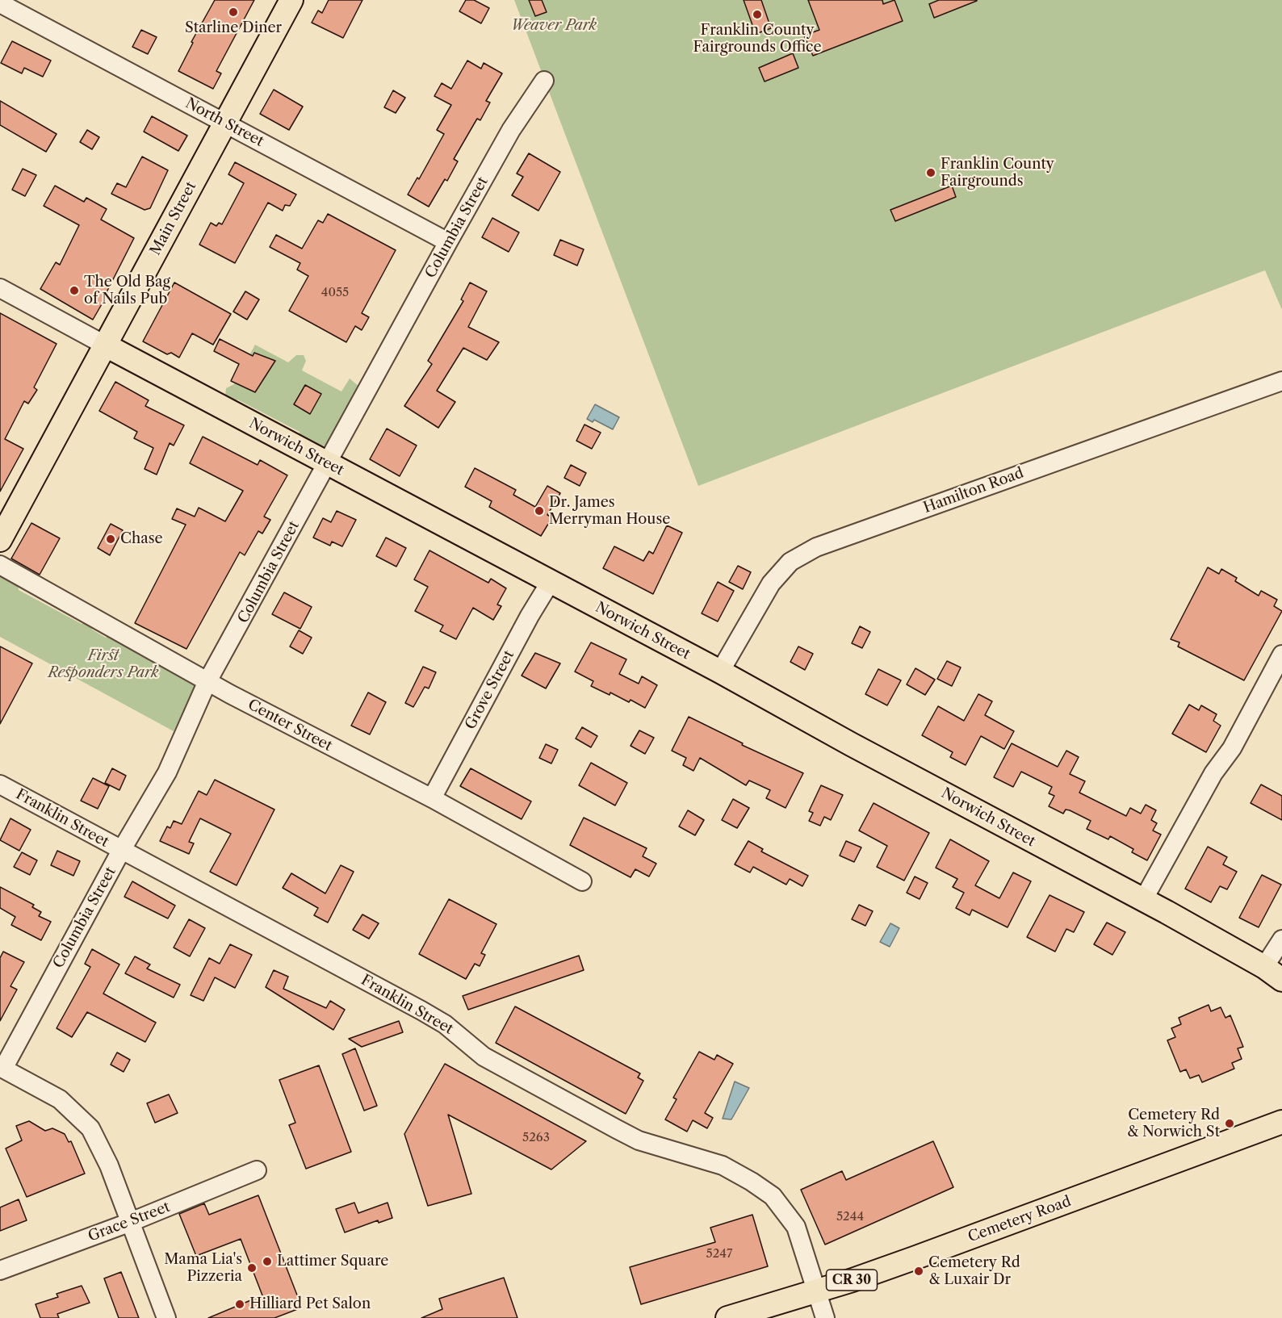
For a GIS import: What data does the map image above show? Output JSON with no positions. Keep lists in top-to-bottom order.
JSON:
{
  "streets": {
    "main road": [
      "Main Street",
      "Norwich Street",
      "Cemetery Road",
      "CR 30"
    ],
    "street": [
      "North Street",
      "Columbia Street",
      "Hamilton Road",
      "Grove Street",
      "Center Street",
      "Franklin Street",
      "Grace Street"
    ]
  },
  "crossings": [
    ["North Street", "Main Street"],
    ["North Street", "Columbia Street"],
    ["Main Street", "Norwich Street"],
    ["Columbia Street", "Norwich Street"],
    ["Columbia Street", "Center Street"],
    ["Columbia Street", "Franklin Street"],
    ["Norwich Street", "Hamilton Road"],
    ["Norwich Street", "Grove Street"],
    ["Grove Street", "Center Street"],
    ["Franklin Street", "Cemetery Road"]
  ],
  "parks": ["Weaver Park", "First Responders Park"],
  "places": [
    "Starline Diner",
    "Franklin County Fairgrounds Office",
    "Franklin County Fairgrounds",
    "The Old Bag of Nails Pub",
    "Dr. James Merryman House",
    "Chase",
    "Cemetery Rd & Norwich St",
    "Lattimer Square",
    "Mama Lia's Pizzeria",
    "Cemetery Rd & Luxair Dr",
    "Hilliard Pet Salon"
  ],
  "house_numbers": [
    "4055",
    "5263",
    "5244",
    "5247"
  ]
}
